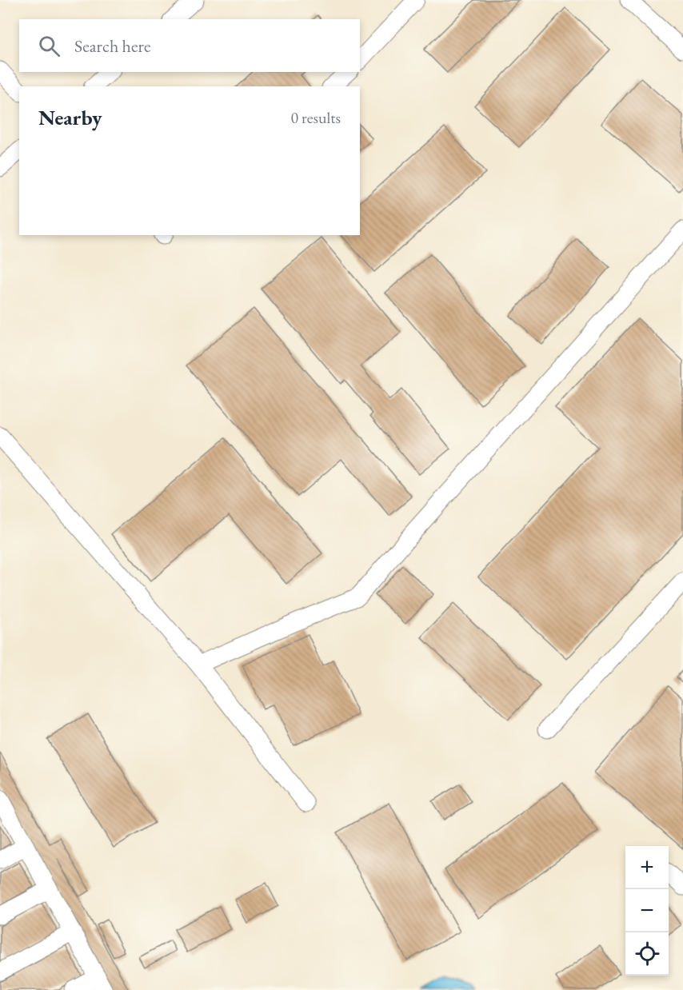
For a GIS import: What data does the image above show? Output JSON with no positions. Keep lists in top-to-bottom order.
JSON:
{
  "page": {
    "search": "Search here",
    "heading": ["Nearby", "0 results"],
    "map_buttons": ["+", "−"]
  }
}
